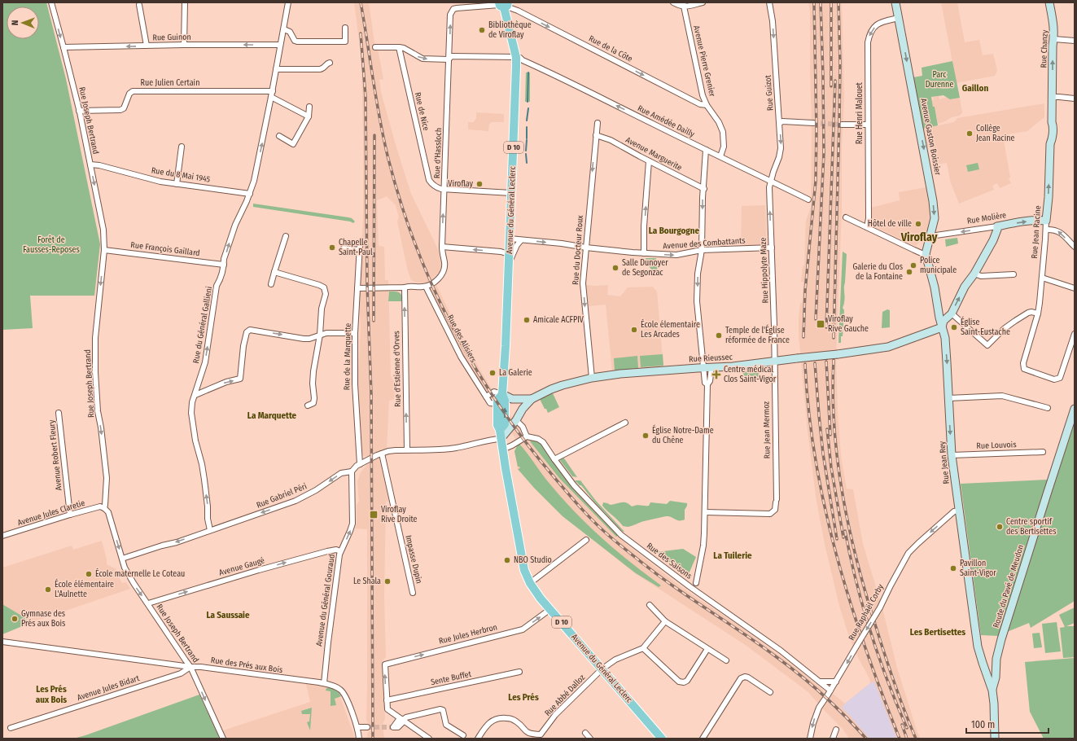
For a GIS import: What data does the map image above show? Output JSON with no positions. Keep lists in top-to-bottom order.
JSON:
{
  "streets": {
    "main road": ["D 10", "Avenue du Général Leclerc"],
    "street": [
      "Rue Guinon",
      "Rue de la Côte",
      "Rue Chanzy",
      "Avenue Pierre Grenier",
      "Rue Julien Certain",
      "Rue Guizot",
      "Rue de Nice",
      "Rue Henri Malouet",
      "Rue Joseph Bertrand",
      "Rue Amédée Dailly",
      "Avenue Gaston Boissier",
      "Rue d'Hassloch",
      "Avenue Marguerite",
      "Rue du 8 Mai 1945",
      "Rue Molière",
      "Rue Jean Racine",
      "Avenue des Combattants",
      "Rue François Gaillard",
      "Rue du Docteur Roux",
      "Rue Hippolyte Maze",
      "Rue du Général Gallieni",
      "Rue des Alisiers",
      "Rue de la Marquette",
      "Rue Rieussec",
      "Rue d'Estienne d'Orves",
      "Rue Jean Mermoz",
      "Rue Louvois",
      "Avenue Robert Fleury",
      "Rue Jean Rey",
      "Rue Gabriel Péri",
      "Avenue Jules Claretie",
      "Impasse Dupin",
      "Rue des Saisons",
      "Avenue Gaugé",
      "Route du Pavé de Meudon",
      "Avenue du Général Gouraud",
      "Rue Raphaël Corby",
      "Rue Jules Herbron",
      "Rue des Prés aux Bois",
      "Sente Buffet",
      "Avenue Jules Bidart",
      "Rue Abbé Dalloz"
    ]
  },
  "crossings": [
    ["Rue Guinon", "Rue Joseph Bertrand"],
    ["Rue Guinon", "Rue du Général Gallieni"],
    ["Rue de la Côte", "Avenue Pierre Grenier"],
    ["Rue de la Côte", "Rue d'Hassloch"],
    ["Rue de la Côte", "Avenue du Général Leclerc"],
    ["Rue Chanzy", "Rue Jean Racine"],
    ["Avenue Pierre Grenier", "Rue Amédée Dailly"],
    ["Rue Julien Certain", "Rue Joseph Bertrand"],
    ["Rue Julien Certain", "Rue du Général Gallieni"],
    ["Rue Guizot", "Rue Amédée Dailly"],
    ["Rue Guizot", "Rue Hippolyte Maze"],
    ["Rue de Nice", "Rue d'Hassloch"],
    ["Rue Henri Malouet", "Avenue Gaston Boissier"],
    ["Rue Joseph Bertrand", "Rue du 8 Mai 1945"],
    ["Rue Joseph Bertrand", "Rue François Gaillard"],
    ["Rue Joseph Bertrand", "Rue Gabriel Péri"],
    ["Rue Joseph Bertrand", "Avenue Jules Claretie"],
    ["Rue Joseph Bertrand", "Avenue Gaugé"],
    ["Rue Joseph Bertrand", "Rue des Prés aux Bois"],
    ["Rue Joseph Bertrand", "Avenue Jules Bidart"],
    ["Rue Amédée Dailly", "Avenue du Général Leclerc"],
    ["Rue Amédée Dailly", "Rue Hippolyte Maze"],
    ["Avenue Gaston Boissier", "Rue Molière"],
    ["Avenue Gaston Boissier", "Rue Jean Rey"],
    ["Rue d'Hassloch", "Avenue du Général Leclerc"],
    ["Avenue Marguerite", "Rue du Docteur Roux"],
    ["Rue du 8 Mai 1945", "Rue du Général Gallieni"],
    ["Avenue du Général Leclerc", "Avenue des Combattants"],
    ["Avenue du Général Leclerc", "Rue des Alisiers"],
    ["Avenue du Général Leclerc", "Rue Rieussec"],
    ["Avenue du Général Leclerc", "Rue Gabriel Péri"],
    ["Avenue du Général Leclerc", "Rue Jules Herbron"],
    ["Avenue du Général Leclerc", "Rue Abbé Dalloz"],
    ["Rue Molière", "Rue Jean Racine"],
    ["Avenue des Combattants", "Rue du Docteur Roux"],
    ["Avenue des Combattants", "Rue Hippolyte Maze"],
    ["Rue François Gaillard", "Rue du Général Gallieni"],
    ["Rue du Docteur Roux", "Rue Rieussec"],
    ["Rue Hippolyte Maze", "Rue Rieussec"],
    ["Rue Hippolyte Maze", "Rue Jean Mermoz"],
    ["Rue du Général Gallieni", "Rue Gabriel Péri"],
    ["Rue de la Marquette", "Rue Gabriel Péri"],
    ["Rue Rieussec", "Rue Jean Mermoz"],
    ["Rue Rieussec", "Rue Jean Rey"],
    ["Rue Rieussec", "Rue Gabriel Péri"],
    ["Rue d'Estienne d'Orves", "Rue Gabriel Péri"],
    ["Rue Louvois", "Rue Jean Rey"],
    ["Avenue Robert Fleury", "Avenue Jules Claretie"],
    ["Rue Jean Rey", "Route du Pavé de Meudon"],
    ["Rue Jean Rey", "Rue Raphaël Corby"],
    ["Rue Gabriel Péri", "Impasse Dupin"],
    ["Rue Gabriel Péri", "Avenue du Général Gouraud"],
    ["Rue des Saisons", "Rue Raphaël Corby"],
    ["Avenue Gaugé", "Avenue du Général Gouraud"],
    ["Avenue du Général Gouraud", "Rue des Prés aux Bois"],
    ["Rue Jules Herbron", "Sente Buffet"],
    ["Rue des Prés aux Bois", "Avenue Jules Bidart"]
  ],
  "one_way": [
    "Rue Guinon",
    "Rue de la Côte",
    "Rue Chanzy",
    "Rue Guizot",
    "Rue Henri Malouet",
    "Rue Joseph Bertrand",
    "Rue Amédée Dailly",
    "Avenue Gaston Boissier",
    "Avenue des Combattants",
    "Rue du Docteur Roux",
    "Rue Hippolyte Maze",
    "Rue du Général Gallieni",
    "Rue d'Estienne d'Orves",
    "Rue Gabriel Péri",
    "Avenue Gaugé",
    "Avenue du Général Gouraud",
    "Rue Raphaël Corby",
    "Rue Jules Herbron"
  ],
  "districts": [
    "Gaillon",
    "La Bourgogne",
    "Viroflay",
    "La Marquette",
    "La Tuilerie",
    "La Saussaie",
    "Les Bertisettes",
    "Les Prés aux Bois",
    "Les Prés"
  ],
  "parks": ["Parc Durenne", "Forêt de Fausses-Reposes"],
  "places": {
    "other": [
      "Bibliothèque de Viroflay",
      "Collège Jean Racine",
      "Viroflay",
      "Hôtel de ville",
      "Chapelle Saint-Paul",
      "Police municipale",
      "Salle Dunoyer de Segonzac",
      "Galerie du Clos de la Fontaine",
      "Amicale ACFPIV",
      "Église Saint-Eustache",
      "École élementaire Les Arcades",
      "Temple de l'Église réformée de France",
      "La Galerie",
      "Église Notre-Dame du Chêne",
      "Centre sportif des Bertisettes",
      "NBO Studio",
      "Pavillon Saint-Vigor",
      "École maternelle Le Coteau",
      "Le Shala",
      "École élémentaire L'Aulnette",
      "Gymnase des Prés aux Bois"
    ],
    "transit": ["Viroflay Rive Gauche", "Viroflay Rive Droite"],
    "health": ["Centre médical Clos Saint-Vigor"]
  },
  "scale_bar": "100 m",
  "north": "left"
}
